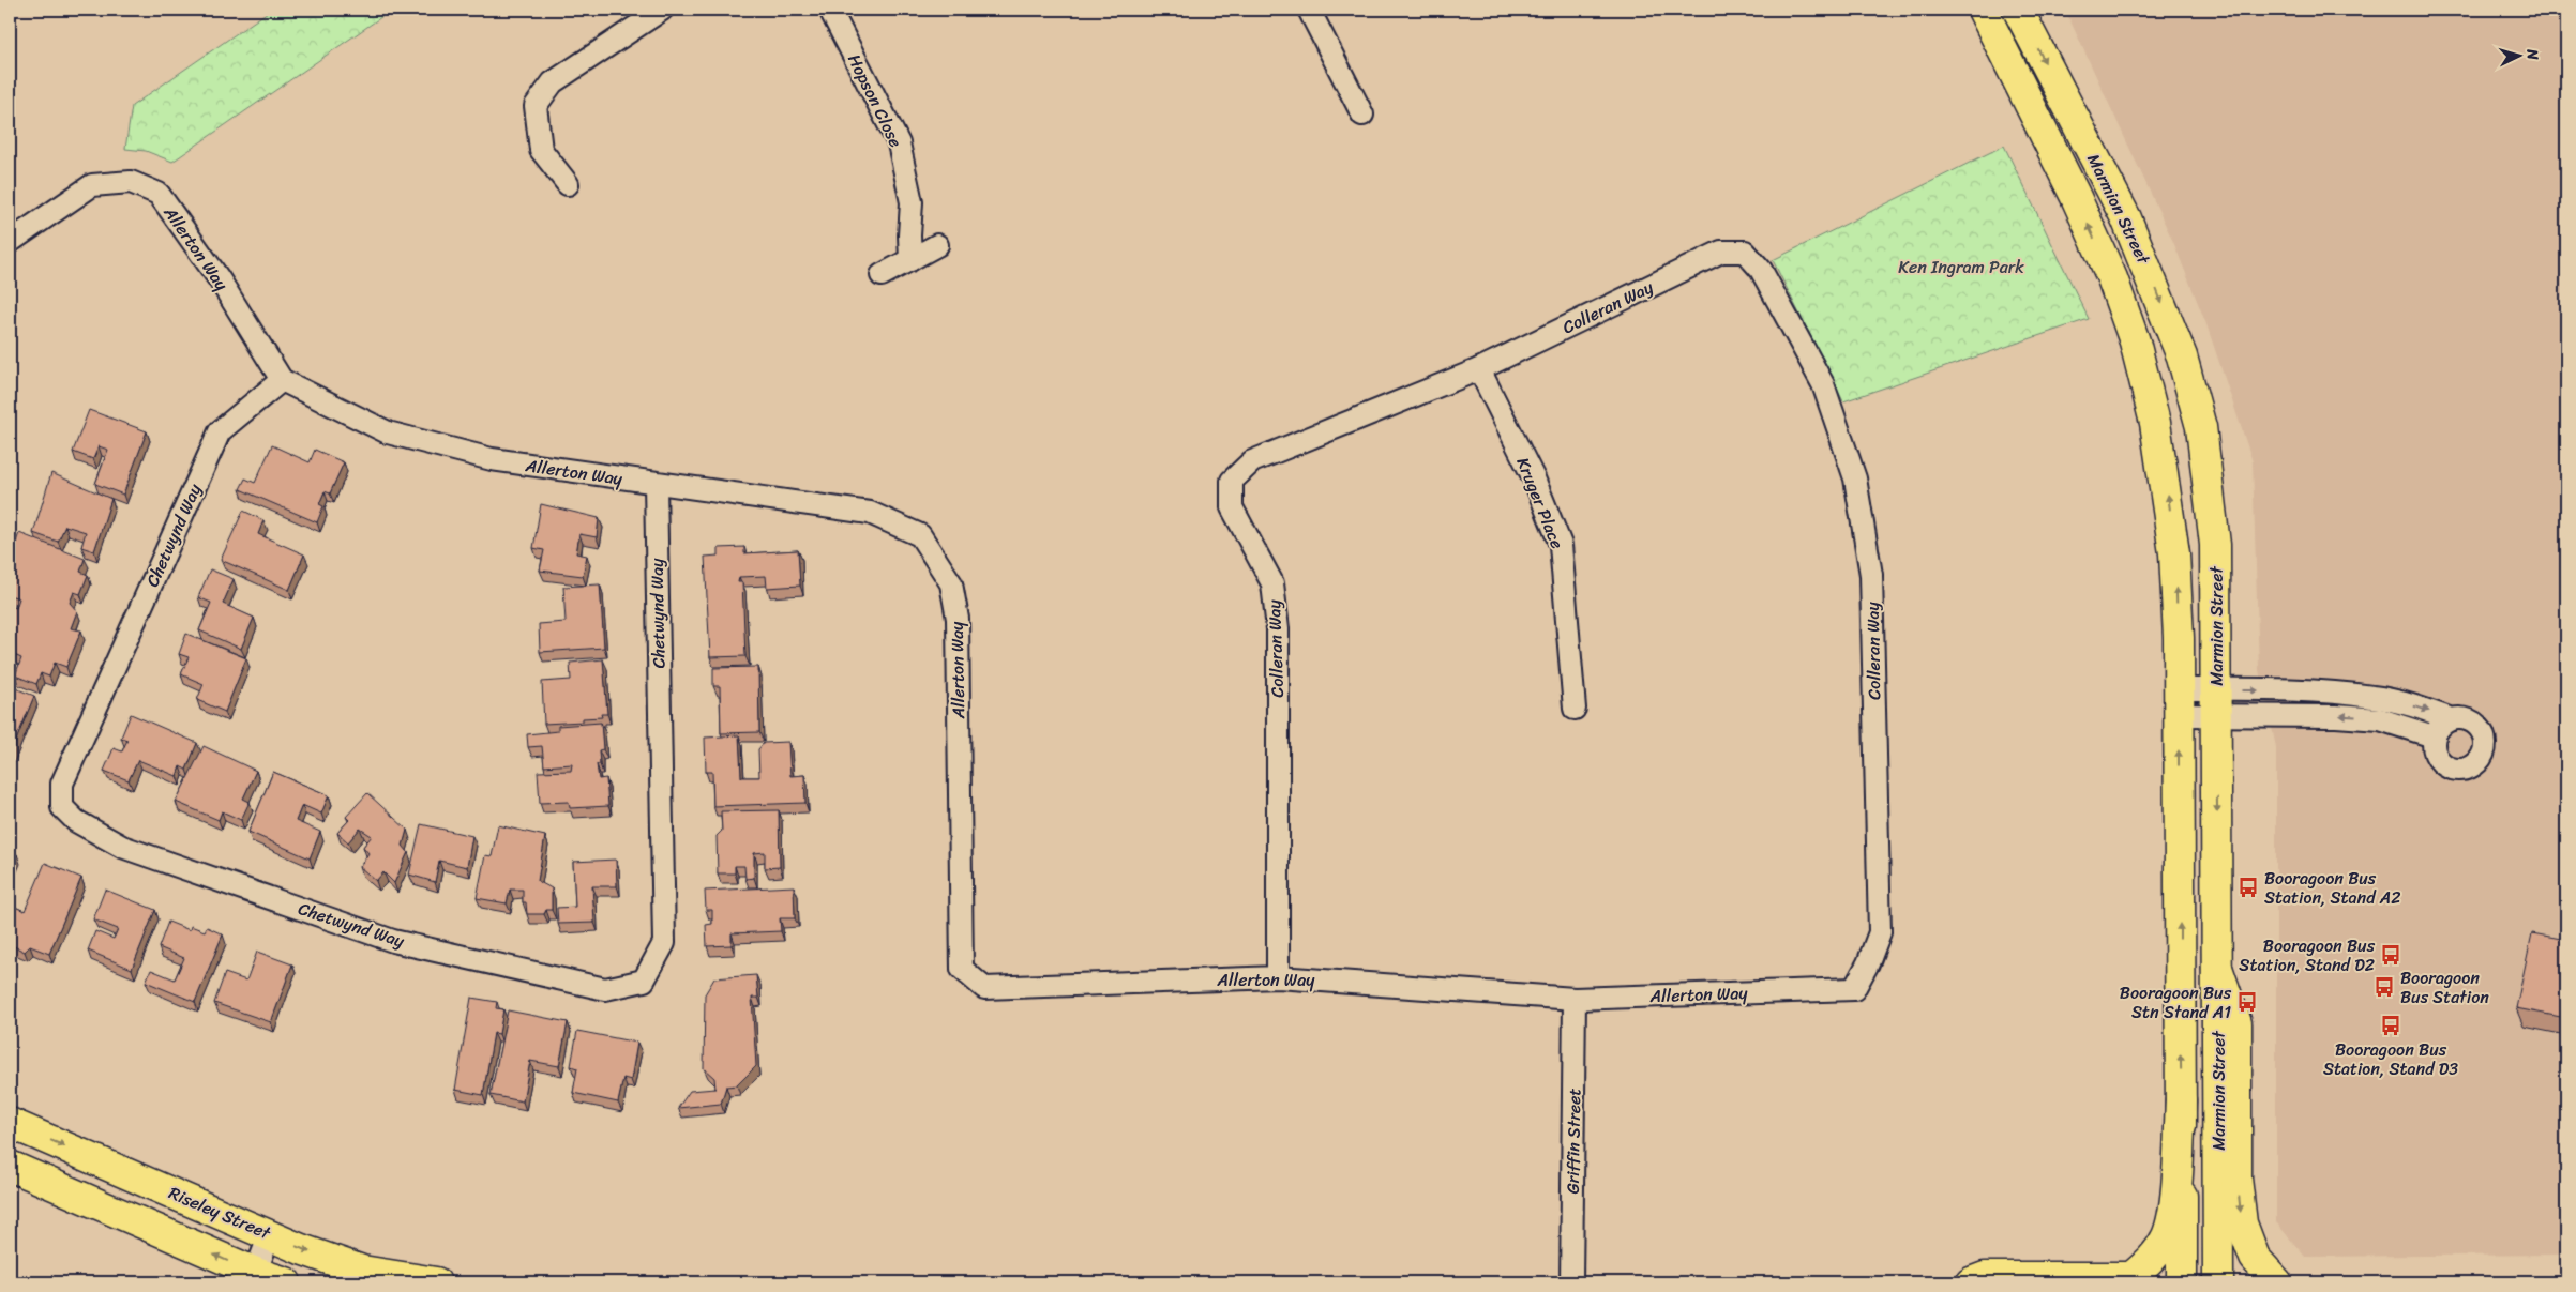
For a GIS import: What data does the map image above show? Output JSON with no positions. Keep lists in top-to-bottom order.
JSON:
{
  "streets": {
    "main road": ["Marmion Street", "Riseley Street"],
    "street": [
      "Hopson Close",
      "Allerton Way",
      "Colleran Way",
      "Kruger Place",
      "Chetwynd Way",
      "Griffin Street"
    ]
  },
  "crossings": [
    ["Allerton Way", "Colleran Way"],
    ["Allerton Way", "Chetwynd Way"],
    ["Allerton Way", "Griffin Street"],
    ["Colleran Way", "Kruger Place"]
  ],
  "parks": ["Ken Ingram Park"],
  "places": {
    "bus stop": [
      "Booragoon Bus Station, Stand A2",
      "Booragoon Bus Station, Stand D2",
      "Booragoon Bus Station",
      "Booragoon Bus Stn Stand A1",
      "Booragoon Bus Station, Stand D3"
    ]
  },
  "north": "right"
}
